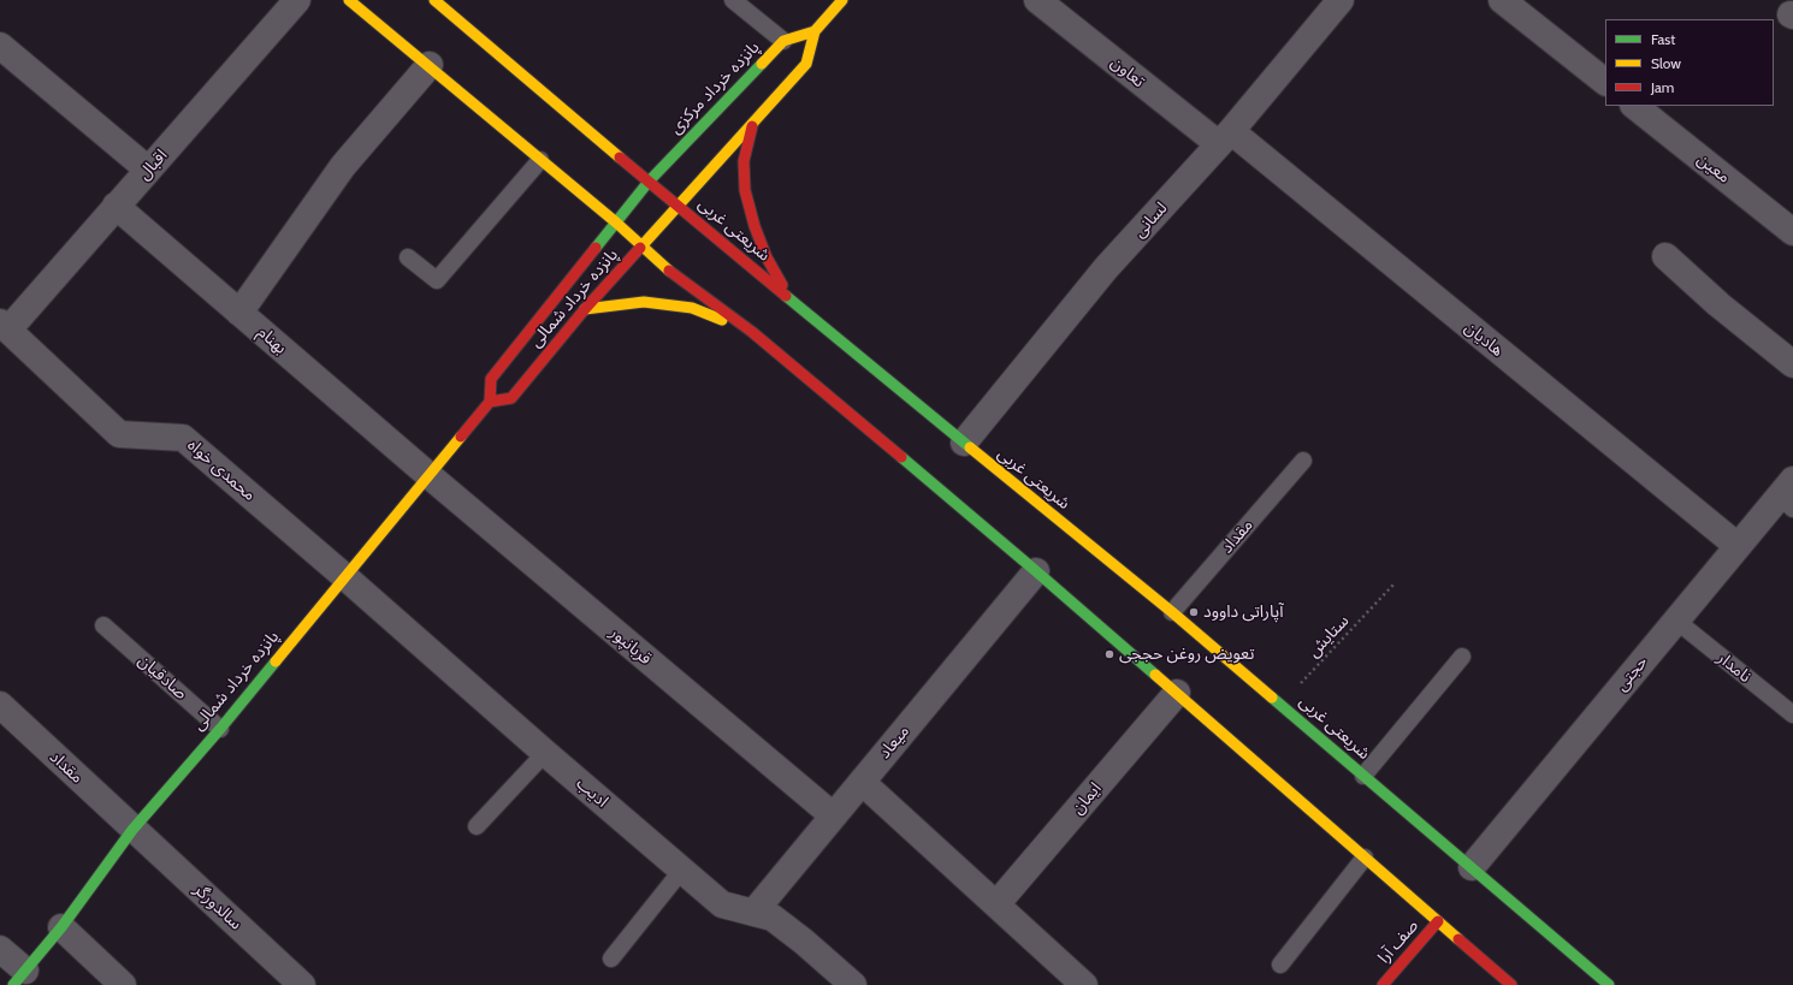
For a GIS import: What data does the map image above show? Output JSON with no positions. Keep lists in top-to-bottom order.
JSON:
{
  "streets": {
    "main road": [
      "پانزده خرداد مرکزی",
      "شریعتی غربی",
      "پانزده خرداد شمالی",
      "صف آرا"
    ],
    "street": [
      "تعاون",
      "اقبال",
      "معین",
      "لسانی",
      "هادیان",
      "بهنام",
      "محمدی خواه",
      "مقداد",
      "قربانپور",
      "حجتی",
      "میعاد",
      "ادیب",
      "ایمان",
      "سالدورگر"
    ],
    "lane": ["نامدار", "صادقیان"],
    "path": ["ستایش"]
  },
  "crossings": [
    ["تعاون", "لسانی"],
    ["تعاون", "هادیان"],
    ["پانزده خرداد مرکزی", "شریعتی غربی"],
    ["پانزده خرداد مرکزی", "پانزده خرداد شمالی"],
    ["اقبال", "بهنام"],
    ["اقبال", "محمدی خواه"],
    ["لسانی", "شریعتی غربی"],
    ["لسانی", "هادیان"],
    ["شریعتی غربی", "پانزده خرداد شمالی"],
    ["شریعتی غربی", "مقداد"],
    ["شریعتی غربی", "ستایش"],
    ["شریعتی غربی", "حجتی"],
    ["پانزده خرداد شمالی", "بهنام"],
    ["پانزده خرداد شمالی", "محمدی خواه"],
    ["پانزده خرداد شمالی", "مقداد"],
    ["پانزده خرداد شمالی", "قربانپور"],
    ["پانزده خرداد شمالی", "صادقیان"],
    ["پانزده خرداد شمالی", "ادیب"],
    ["پانزده خرداد شمالی", "سالدورگر"],
    ["هادیان", "حجتی"],
    ["بهنام", "قربانپور"],
    ["محمدی خواه", "ادیب"],
    ["مقداد", "سالدورگر"],
    ["قربانپور", "میعاد"],
    ["نامدار", "حجتی"],
    ["میعاد", "ادیب"]
  ],
  "places": ["آپاراتی داوود", "تعویض روغن حججی"],
  "legend": ["Fast", "Slow", "Jam"]
}
